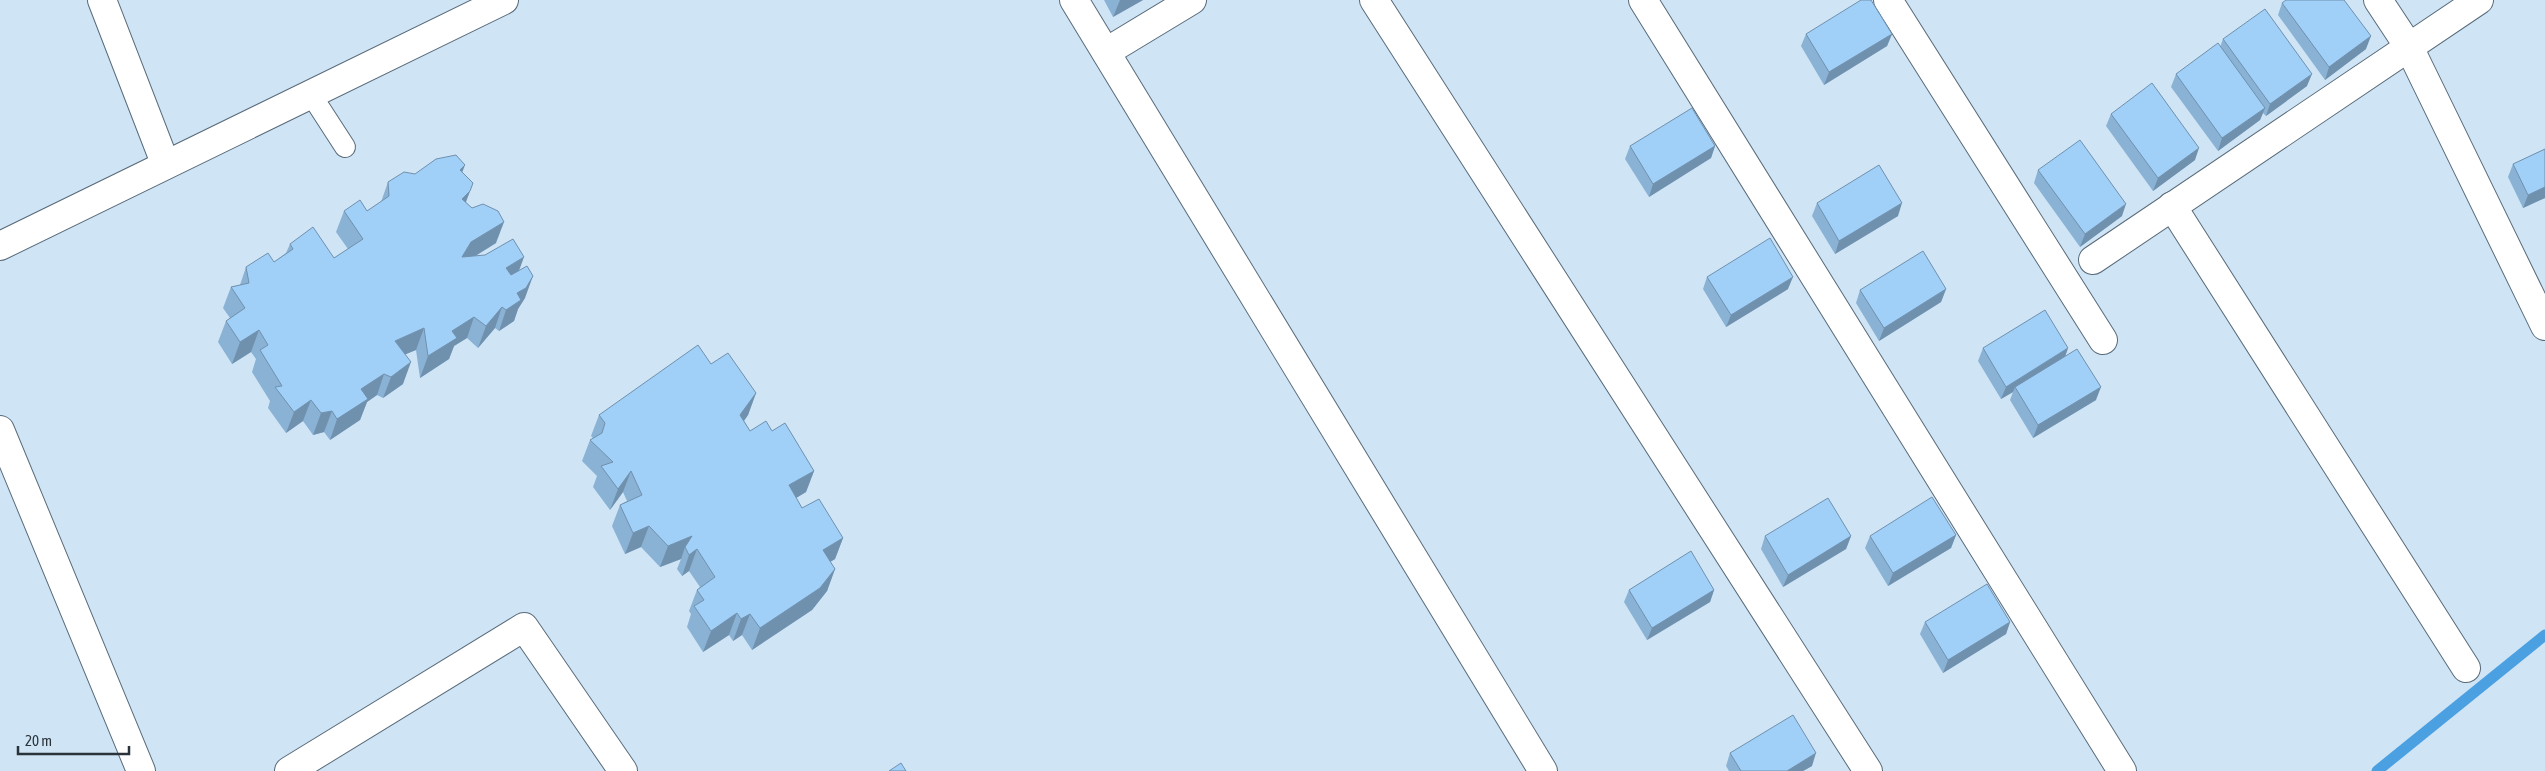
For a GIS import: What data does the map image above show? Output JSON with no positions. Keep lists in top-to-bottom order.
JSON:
{
  "scale_bar": "20 m"
}
